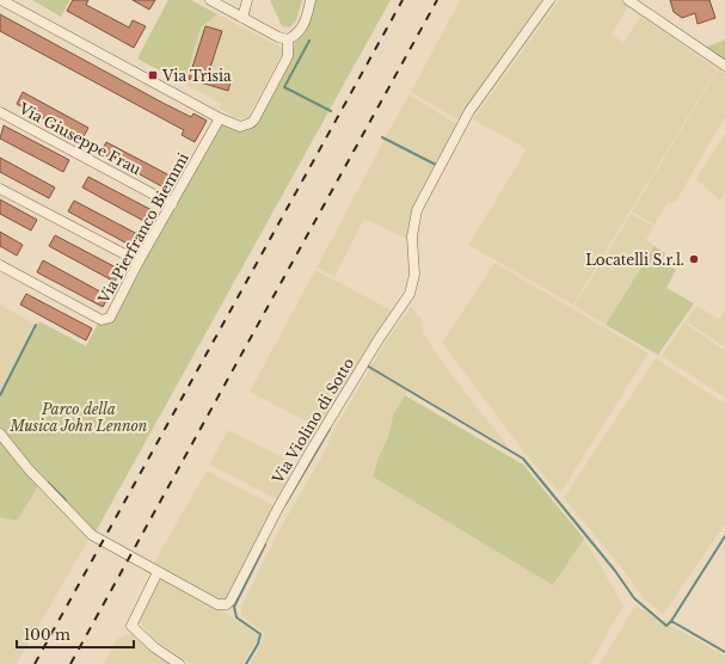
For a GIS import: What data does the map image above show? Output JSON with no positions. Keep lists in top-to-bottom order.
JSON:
{
  "streets": {
    "street": ["Via Giuseppe Frau", "Via Pierfranco Biemmi", "Via Violino di Sotto"]
  },
  "crossings": [
    ["Via Giuseppe Frau", "Via Pierfranco Biemmi"]
  ],
  "parks": ["Parco della Musica John Lennon"],
  "places": {
    "transit": ["Via Trisia"],
    "other": ["Locatelli S.r.l."]
  },
  "scale_bar": "100 m"
}
